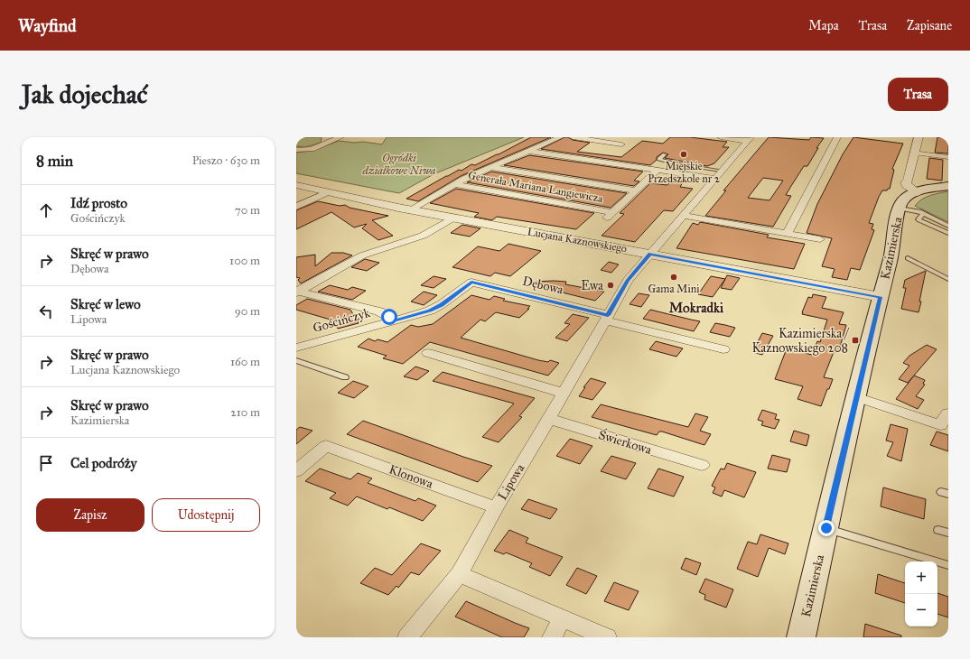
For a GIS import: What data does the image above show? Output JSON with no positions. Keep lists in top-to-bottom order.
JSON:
{
  "streets": {
    "main road": ["Kazimierska"],
    "street": [
      "Generała Mariana Langiewicza",
      "Lucjana Kaznowskiego",
      "Dębowa",
      "Gościńczyk",
      "Świerkowa",
      "Klonowa",
      "Lipowa"
    ]
  },
  "crossings": [
    ["Lucjana Kaznowskiego", "Kazimierska"],
    ["Lucjana Kaznowskiego", "Lipowa"],
    ["Dębowa", "Gościńczyk"],
    ["Dębowa", "Lipowa"],
    ["Świerkowa", "Lipowa"],
    ["Klonowa", "Lipowa"]
  ],
  "districts": ["Mokradki"],
  "parks": ["Ogródki działkowe Niwa"],
  "places": {
    "other": ["Miejskie Przedszkole nr 2", "Gama Mini", "Ewa"],
    "transit": ["Kazimierska / Kaznowskiego 208"]
  },
  "page": {
    "header": "Wayfind",
    "nav": ["Mapa", "Trasa", "Zapisane"],
    "buttons": [
      "Trasa",
      ["Zapisz", "Udostępnij"]
    ],
    "title": "Jak dojechać",
    "heading": ["8 min", "Pieszo · 630 m"],
    "list": [
      ["Idź prosto", "Gościńczyk", "70 m"],
      ["Skręć w prawo", "Dębowa", "100 m"],
      ["Skręć w lewo", "Lipowa", "90 m"],
      ["Skręć w prawo", "Lucjana Kaznowskiego", "160 m"],
      ["Skręć w prawo", "Kazimierska", "210 m"],
      "Cel podróży"
    ],
    "map_buttons": ["+", "−"]
  }
}
